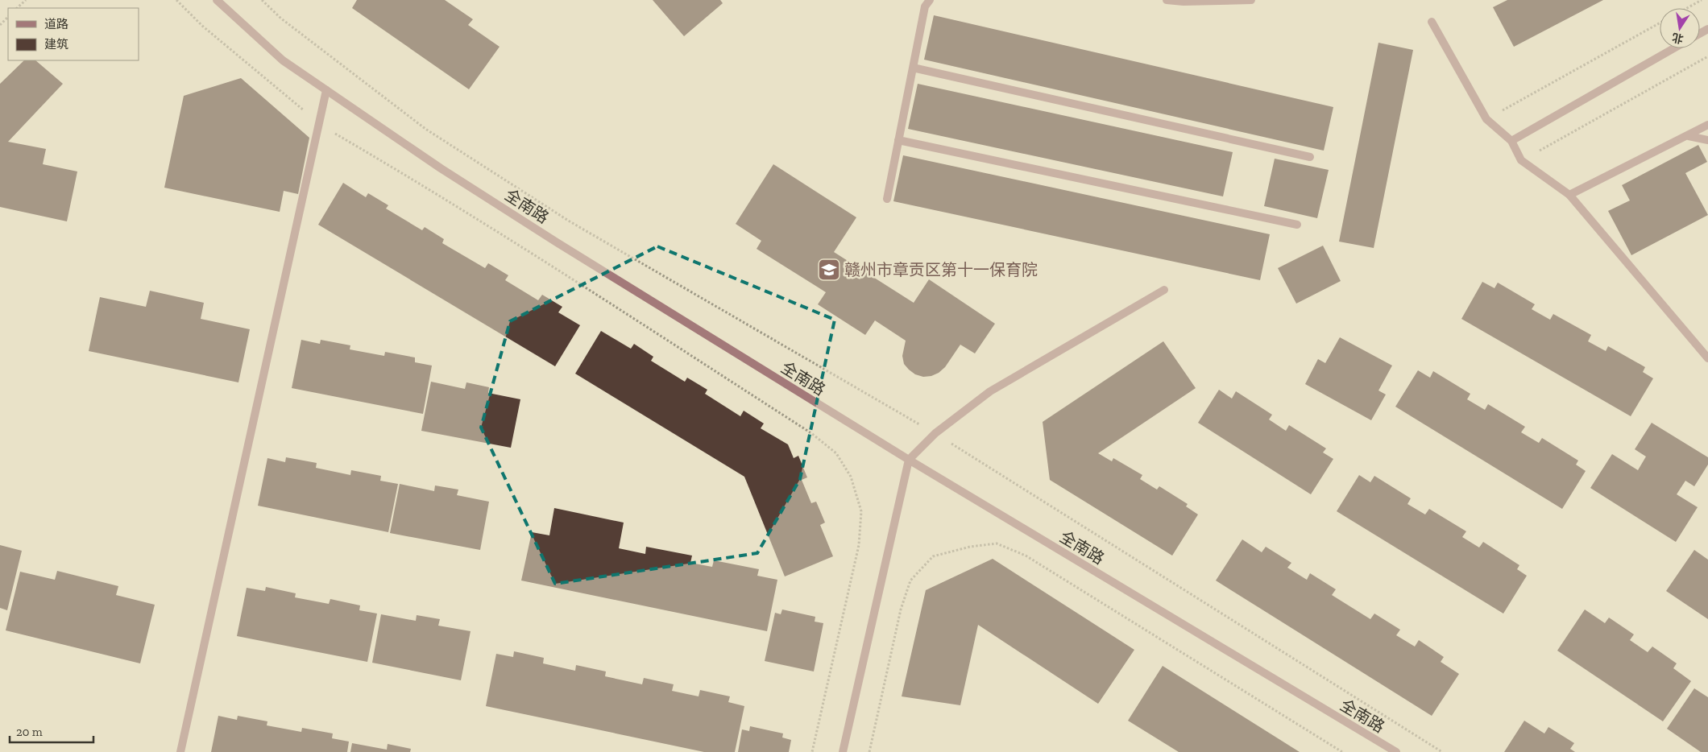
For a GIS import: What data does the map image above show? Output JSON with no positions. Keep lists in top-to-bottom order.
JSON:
{
  "streets": {
    "street": ["全南路"]
  },
  "places": {
    "school or university": ["赣州市章贡区第十一保育院"]
  },
  "legend": ["道路", "建筑"],
  "scale_bar": "20 m",
  "north": "bottom"
}
